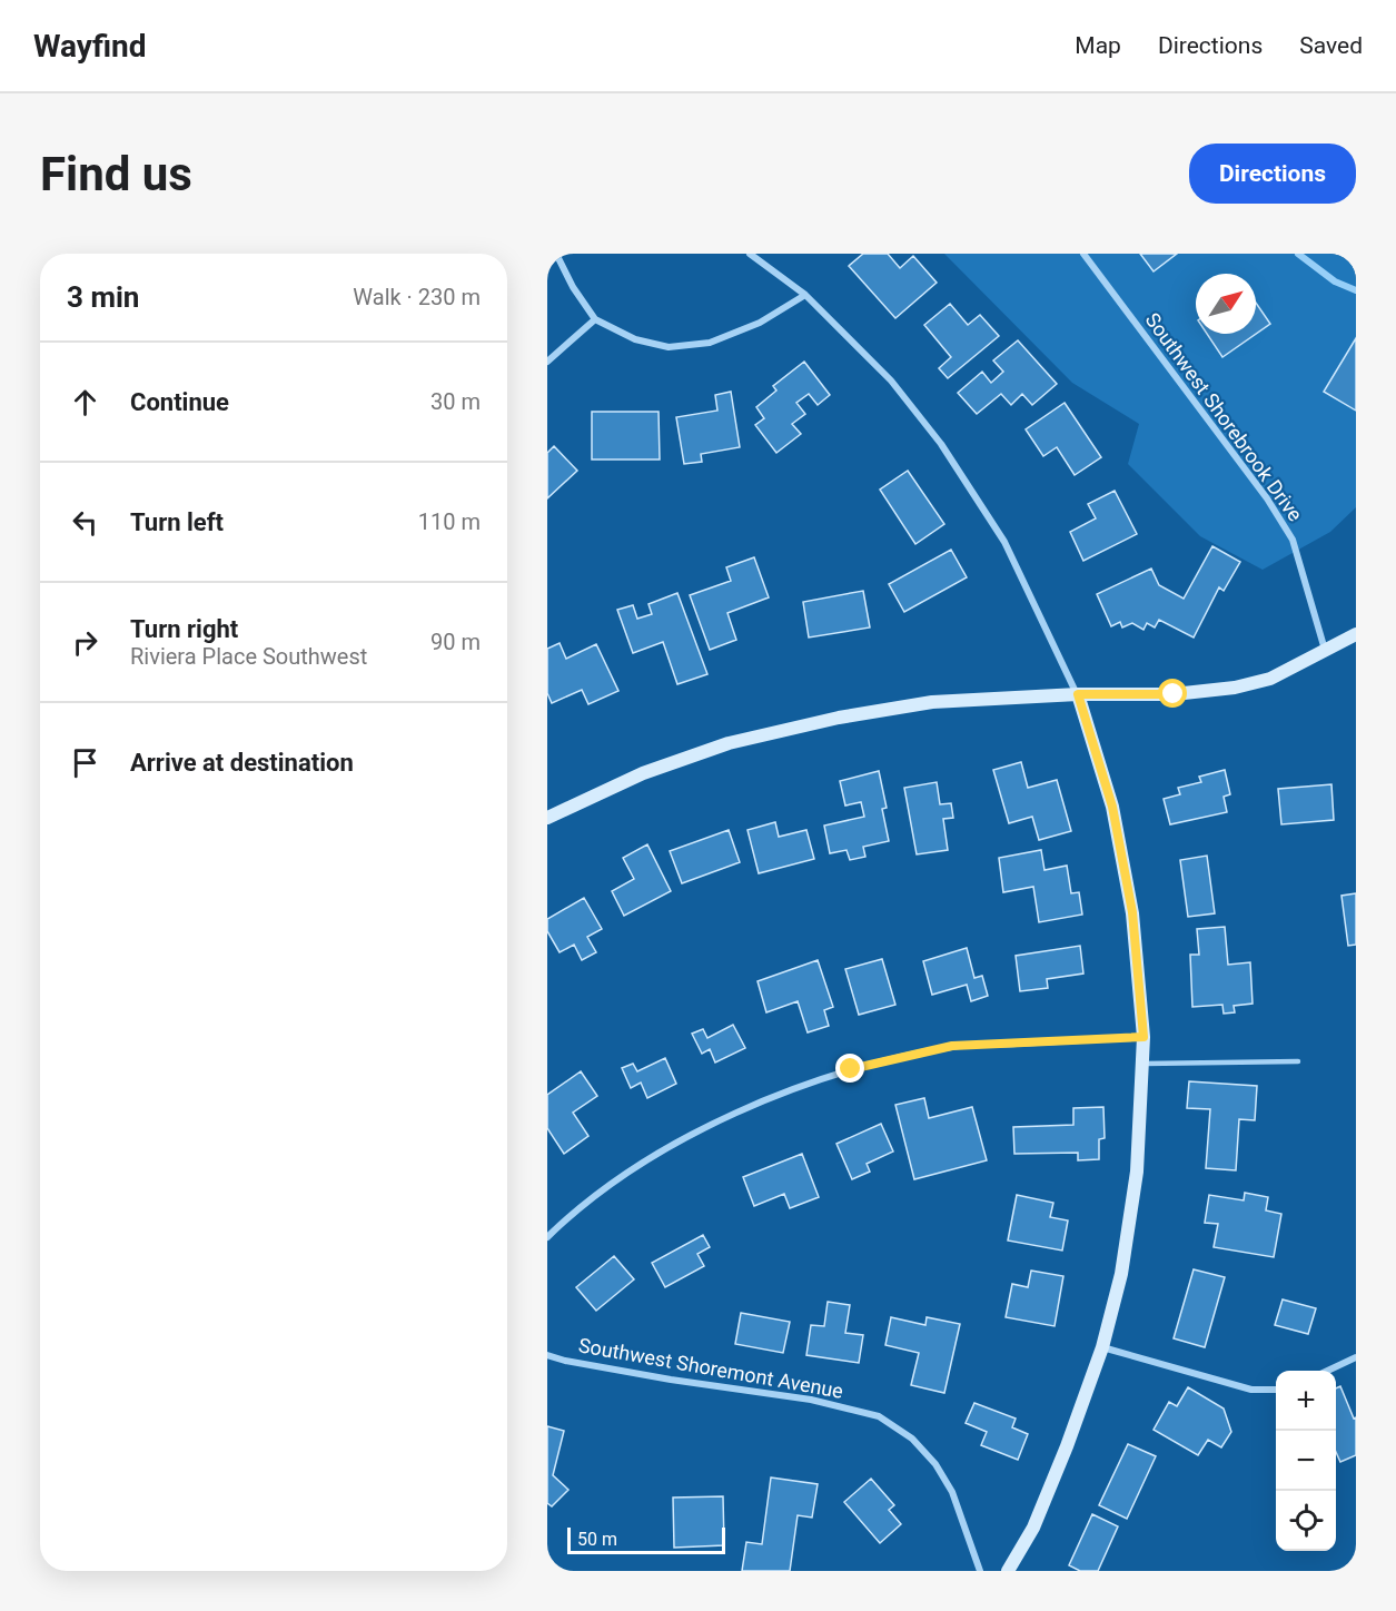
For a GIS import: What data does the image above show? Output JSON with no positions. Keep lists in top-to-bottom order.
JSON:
{
  "streets": {
    "street": ["Southwest Shorebrook Drive", "Southwest Shoremont Avenue"]
  },
  "scale_bar": "50 m",
  "north": "top right",
  "page": {
    "header": "Wayfind",
    "nav": ["Map", "Directions", "Saved"],
    "buttons": "Directions",
    "title": "Find us",
    "heading": ["3 min", "Walk · 230 m"],
    "list": [
      ["Continue", "30 m"],
      ["Turn left", "110 m"],
      ["Turn right", "Riviera Place Southwest", "90 m"],
      "Arrive at destination"
    ],
    "map_buttons": ["+", "−"],
    "scale": "50 m"
  }
}
